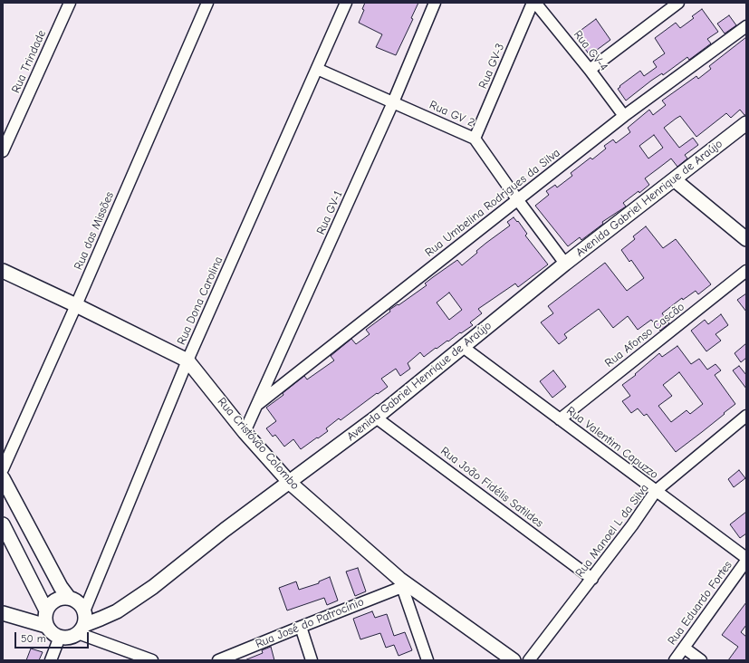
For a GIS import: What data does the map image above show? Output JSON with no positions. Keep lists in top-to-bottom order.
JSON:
{
  "streets": {
    "street": [
      "Rua GV-4",
      "Rua Trindade",
      "Rua GV-3",
      "Rua GV 2",
      "Avenida Gabriel Henrique de Araújo",
      "Rua Umbelina Rodrigues da Silva",
      "Rua GV-1",
      "Rua das Missões",
      "Rua Dona Carolina",
      "Rua Afonso Cascão",
      "Rua Valentim Capuzzo",
      "Rua Cristóvão Colombo",
      "Rua João Fidélis Satildes",
      "Rua Manoel L da Silva",
      "Rua Eduardo Fortes",
      "Rua José do Patrocínio"
    ]
  },
  "crossings": [
    ["Rua GV-4", "Rua Umbelina Rodrigues da Silva"],
    ["Rua GV-3", "Rua GV 2"],
    ["Rua GV 2", "Avenida Gabriel Henrique de Araújo"],
    ["Rua GV 2", "Rua Umbelina Rodrigues da Silva"],
    ["Rua GV 2", "Rua GV-1"],
    ["Rua GV 2", "Rua Dona Carolina"],
    ["Avenida Gabriel Henrique de Araújo", "Rua Dona Carolina"],
    ["Avenida Gabriel Henrique de Araújo", "Rua Valentim Capuzzo"],
    ["Avenida Gabriel Henrique de Araújo", "Rua Cristóvão Colombo"],
    ["Avenida Gabriel Henrique de Araújo", "Rua João Fidélis Satildes"],
    ["Rua Umbelina Rodrigues da Silva", "Rua GV-1"],
    ["Rua GV-1", "Rua Cristóvão Colombo"],
    ["Rua das Missões", "Rua Cristóvão Colombo"],
    ["Rua Dona Carolina", "Rua Cristóvão Colombo"],
    ["Rua Afonso Cascão", "Rua Valentim Capuzzo"],
    ["Rua Valentim Capuzzo", "Rua Manoel L da Silva"],
    ["Rua Valentim Capuzzo", "Rua Eduardo Fortes"],
    ["Rua Cristóvão Colombo", "Rua José do Patrocínio"],
    ["Rua João Fidélis Satildes", "Rua Manoel L da Silva"]
  ],
  "scale_bar": "50 m"
}
